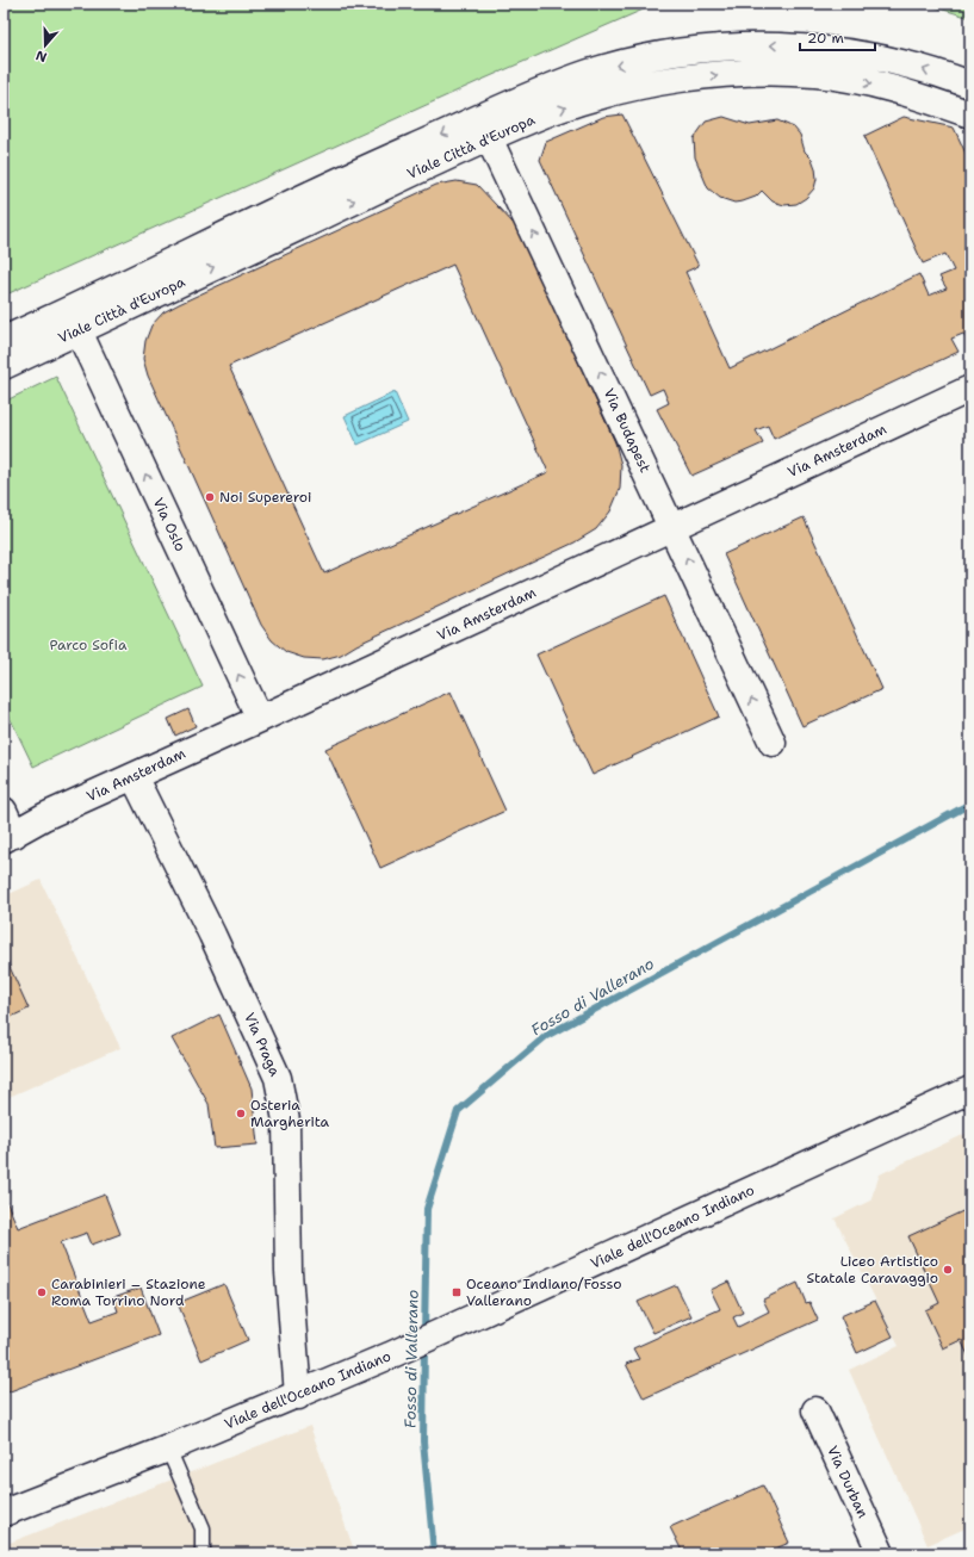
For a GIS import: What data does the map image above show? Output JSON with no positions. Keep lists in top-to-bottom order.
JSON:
{
  "streets": {
    "street": [
      "Viale Città d'Europa",
      "Via Budapest",
      "Via Amsterdam",
      "Via Oslo",
      "Via Praga",
      "Viale dell'Oceano Indiano",
      "Via Durban"
    ]
  },
  "crossings": [
    ["Viale Città d'Europa", "Via Budapest"],
    ["Viale Città d'Europa", "Via Oslo"],
    ["Via Budapest", "Via Amsterdam"],
    ["Via Amsterdam", "Via Oslo"],
    ["Via Amsterdam", "Via Praga"],
    ["Via Praga", "Viale dell'Oceano Indiano"]
  ],
  "one_way": ["Via Budapest", "Via Oslo"],
  "water": ["Fosso di Vallerano"],
  "parks": ["Parco Sofia"],
  "places": {
    "other": [
      "Noi Supereroi",
      "Osteria Margherita",
      "Liceo Artistico Statale Caravaggio",
      "Carabinieri – Stazione Roma Torrino Nord"
    ],
    "transit": ["Oceano Indiano/Fosso Vallerano"]
  },
  "scale_bar": "20 m",
  "north": "bottom"
}
